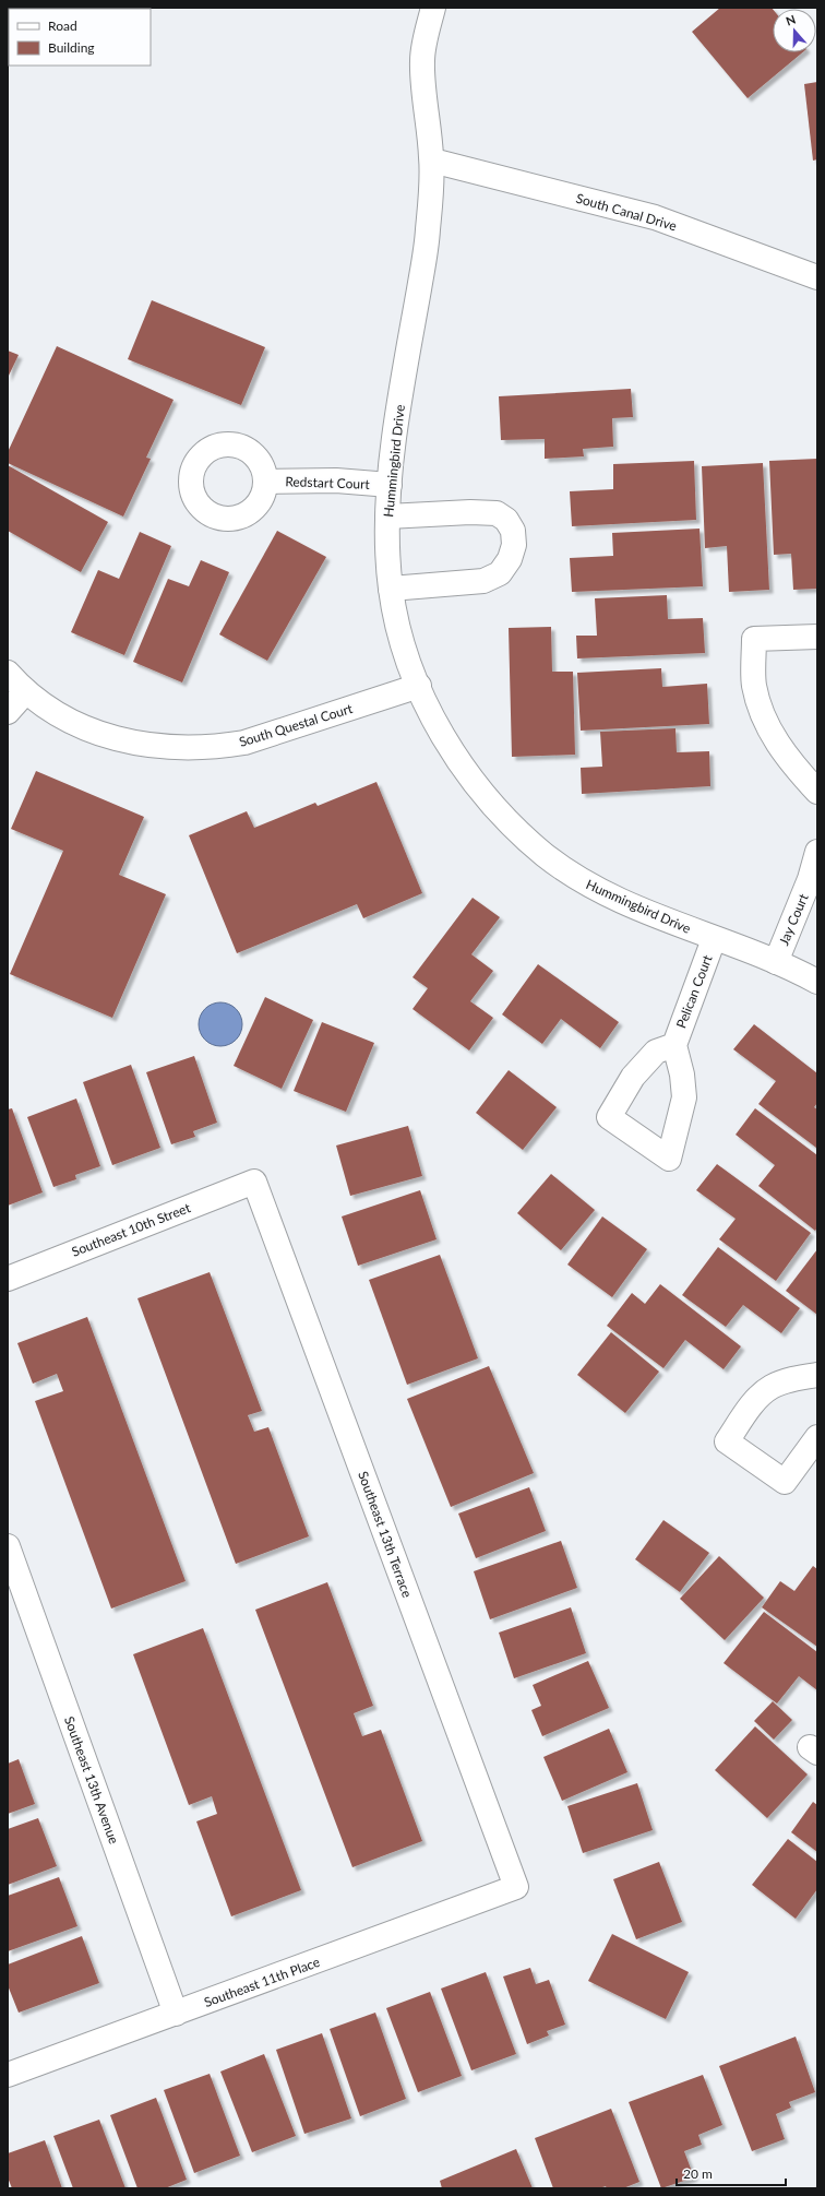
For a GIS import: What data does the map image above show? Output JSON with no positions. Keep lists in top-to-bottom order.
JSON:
{
  "streets": {
    "street": [
      "South Canal Drive",
      "Hummingbird Drive",
      "Redstart Court",
      "South Questal Court",
      "Jay Court",
      "Pelican Court",
      "Southeast 10th Street",
      "Southeast 13th Terrace",
      "Southeast 13th Avenue",
      "Southeast 11th Place"
    ]
  },
  "crossings": [
    ["South Canal Drive", "Hummingbird Drive"],
    ["Hummingbird Drive", "Redstart Court"],
    ["Hummingbird Drive", "South Questal Court"],
    ["Hummingbird Drive", "Jay Court"],
    ["Hummingbird Drive", "Pelican Court"],
    ["Southeast 10th Street", "Southeast 13th Terrace"],
    ["Southeast 13th Terrace", "Southeast 11th Place"],
    ["Southeast 13th Avenue", "Southeast 11th Place"]
  ],
  "legend": ["Road", "Building"],
  "scale_bar": "20 m",
  "north": "top"
}
